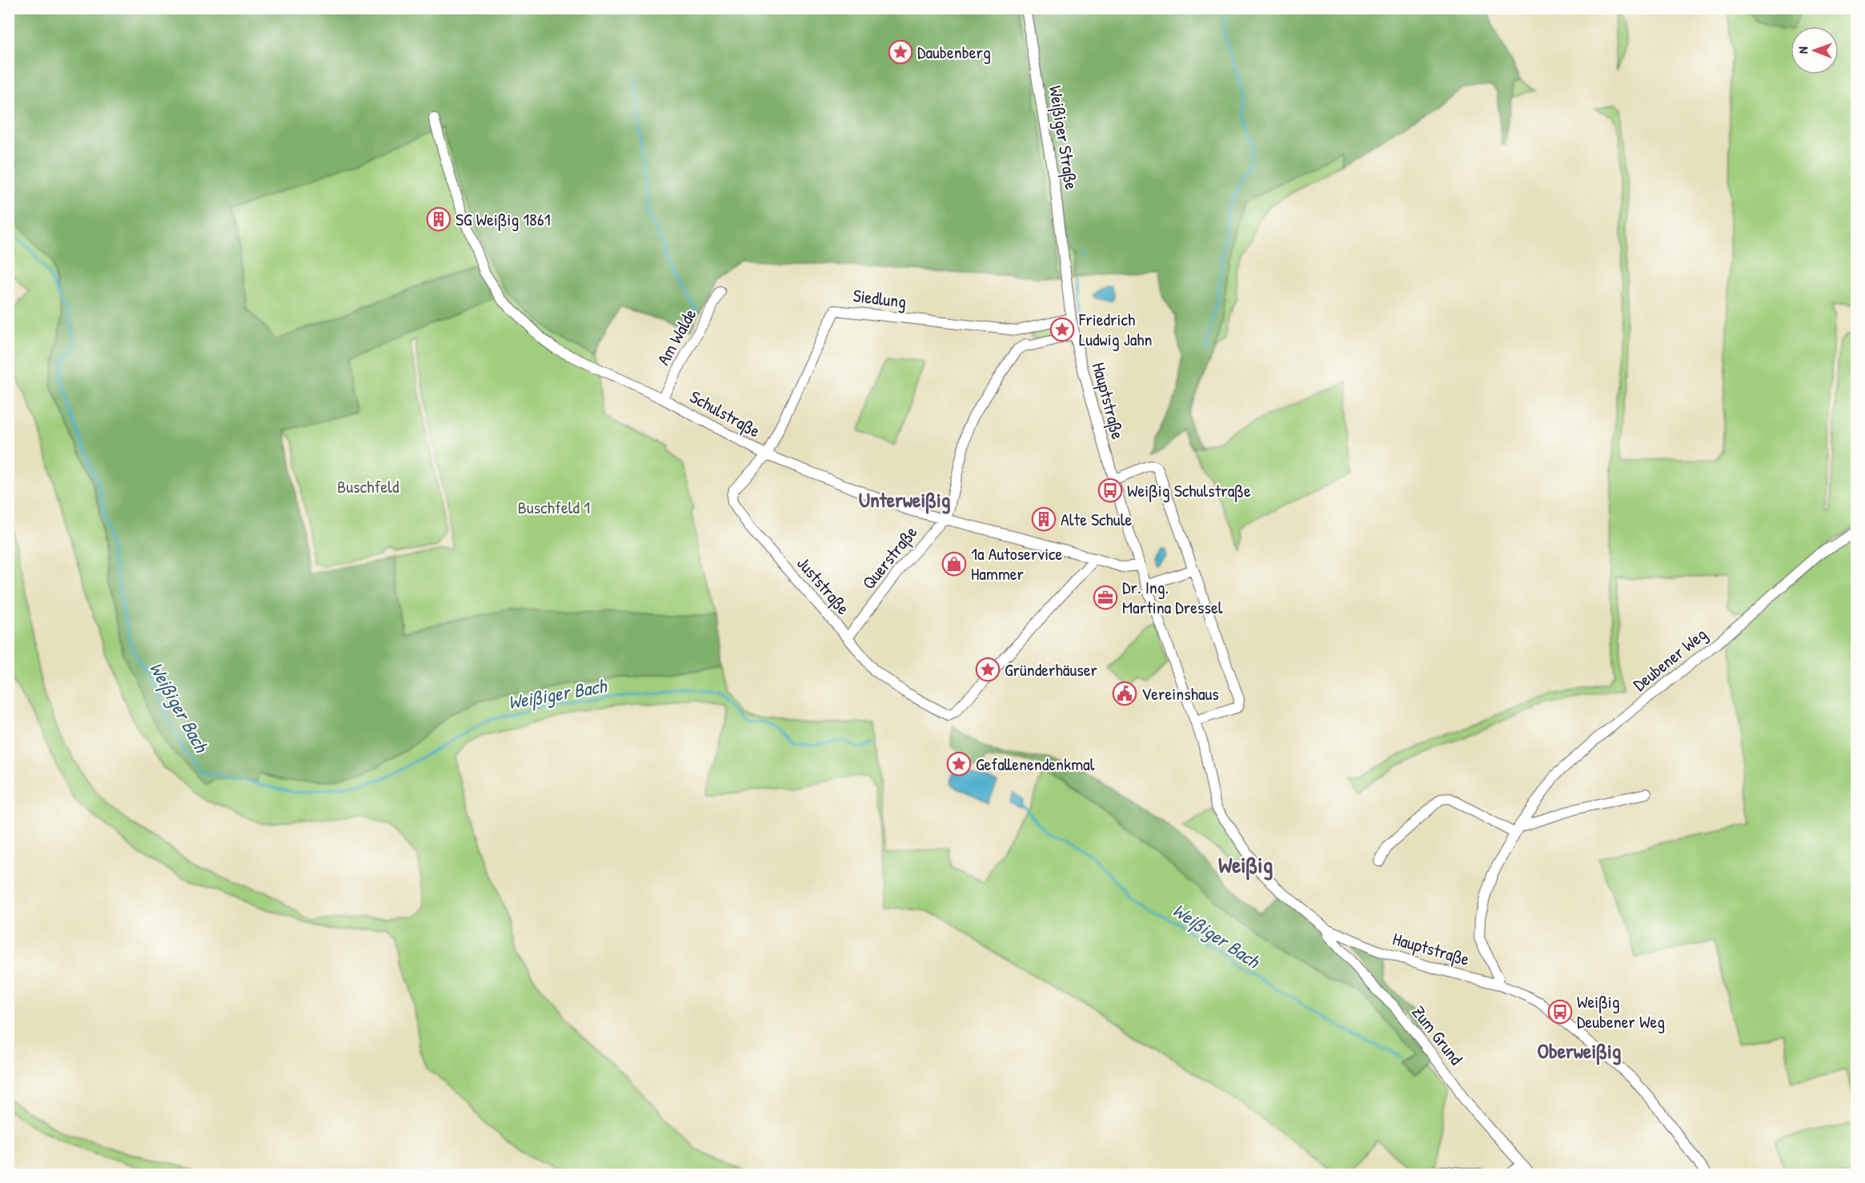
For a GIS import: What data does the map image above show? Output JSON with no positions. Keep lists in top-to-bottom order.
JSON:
{
  "streets": {
    "street": [
      "Weißiger Straße",
      "Siedlung",
      "Am Walde",
      "Hauptstraße",
      "Schulstraße",
      "Querstraße",
      "Juststraße",
      "Deubener Weg",
      "Zum Grund"
    ]
  },
  "crossings": [
    ["Weißiger Straße", "Hauptstraße"],
    ["Siedlung", "Hauptstraße"],
    ["Siedlung", "Schulstraße"],
    ["Siedlung", "Juststraße"],
    ["Am Walde", "Schulstraße"],
    ["Hauptstraße", "Schulstraße"],
    ["Hauptstraße", "Deubener Weg"],
    ["Hauptstraße", "Zum Grund"],
    ["Schulstraße", "Querstraße"],
    ["Schulstraße", "Juststraße"],
    ["Querstraße", "Juststraße"]
  ],
  "districts": ["Unterweißig", "Weißig", "Oberweißig"],
  "water": ["Weißiger Bach"],
  "parks": ["Buschfeld", "Buschfeld 1"],
  "places": {
    "place": [
      "Daubenberg",
      "Friedrich Ludwig Jahn",
      "Gründerhäuser",
      "Gefallenendenkmal"
    ],
    "building": ["SG Weißig 1861", "Alte Schule"],
    "bus stop": ["Weißig Schulstraße", "Weißig Deubener Weg"],
    "shop": ["1a Autoservice Hammer"],
    "office": ["Dr. Ing. Martina Dressel"],
    "public building": ["Vereinshaus"]
  },
  "north": "left"
}
